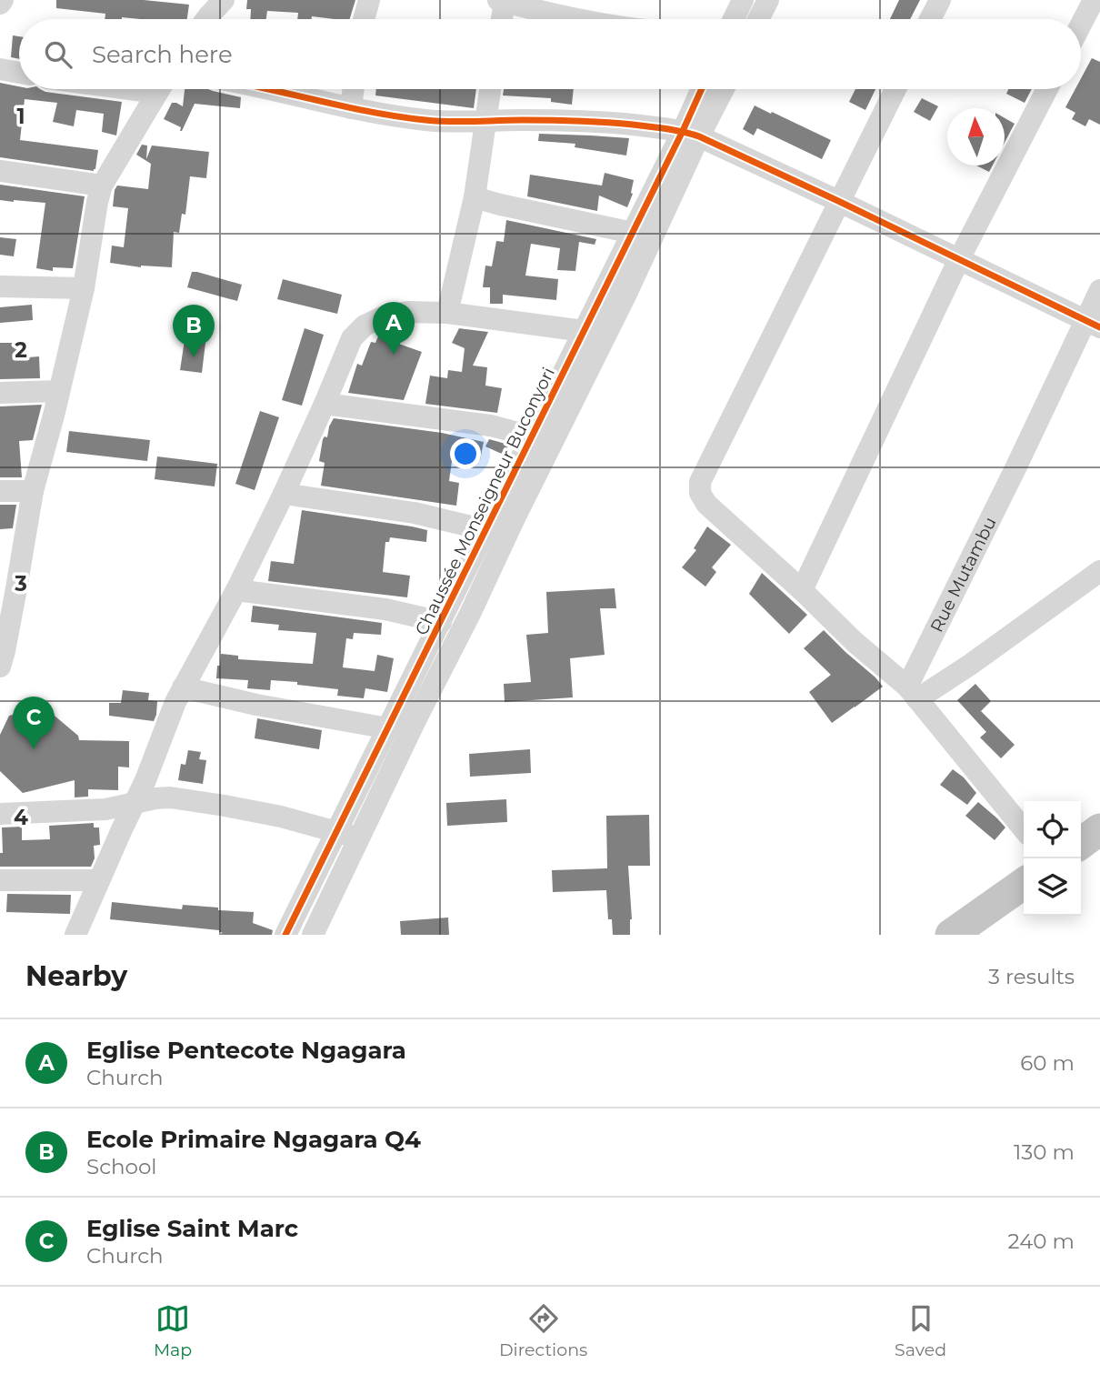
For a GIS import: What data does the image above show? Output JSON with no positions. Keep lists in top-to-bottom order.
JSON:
{
  "streets": {
    "street": ["Chaussée Monseigneur Buconyori", "Rue Mutambu"]
  },
  "north": "top",
  "page": {
    "search": "Search here",
    "pins": ["A", "B", "C"],
    "heading": ["Nearby", "3 results"],
    "list": [
      {
        "mark": "A",
        "name": "Eglise Pentecote Ngagara",
        "note": "Church",
        "value": "60 m"
      },
      {
        "mark": "B",
        "name": "Ecole Primaire Ngagara Q4",
        "note": "School",
        "value": "130 m"
      },
      {
        "mark": "C",
        "name": "Eglise Saint Marc",
        "note": "Church",
        "value": "240 m"
      }
    ],
    "nav": ["Map", "Directions", "Saved"]
  },
  "grid": {
    "rows": [
      "1",
      "2",
      "3",
      "4"
    ]
  }
}
